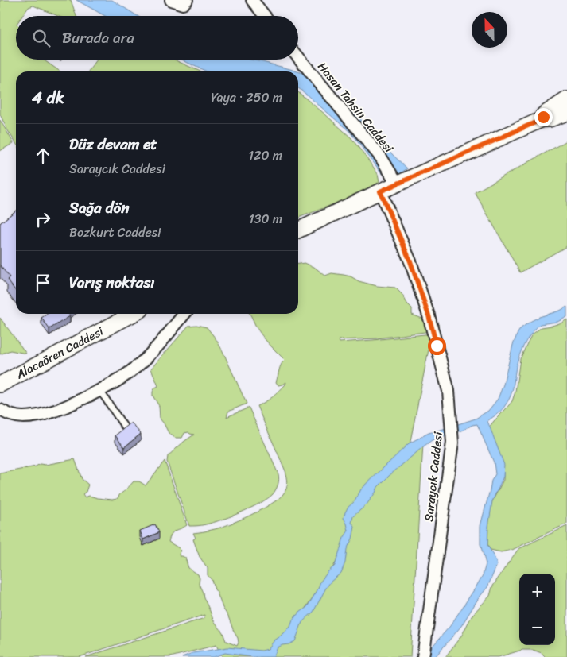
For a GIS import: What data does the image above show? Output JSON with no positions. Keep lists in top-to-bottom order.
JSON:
{
  "streets": {
    "street": ["Hasan Tahsin Caddesi", "Alacaören Caddesi", "Saraycık Caddesi"]
  },
  "north": "top",
  "page": {
    "search": "Burada ara",
    "heading": ["4 dk", "Yaya · 250 m"],
    "list": [
      ["Düz devam et", "Saraycık Caddesi", "120 m"],
      ["Sağa dön", "Bozkurt Caddesi", "130 m"],
      "Varış noktası"
    ],
    "map_buttons": ["+", "−"]
  }
}
